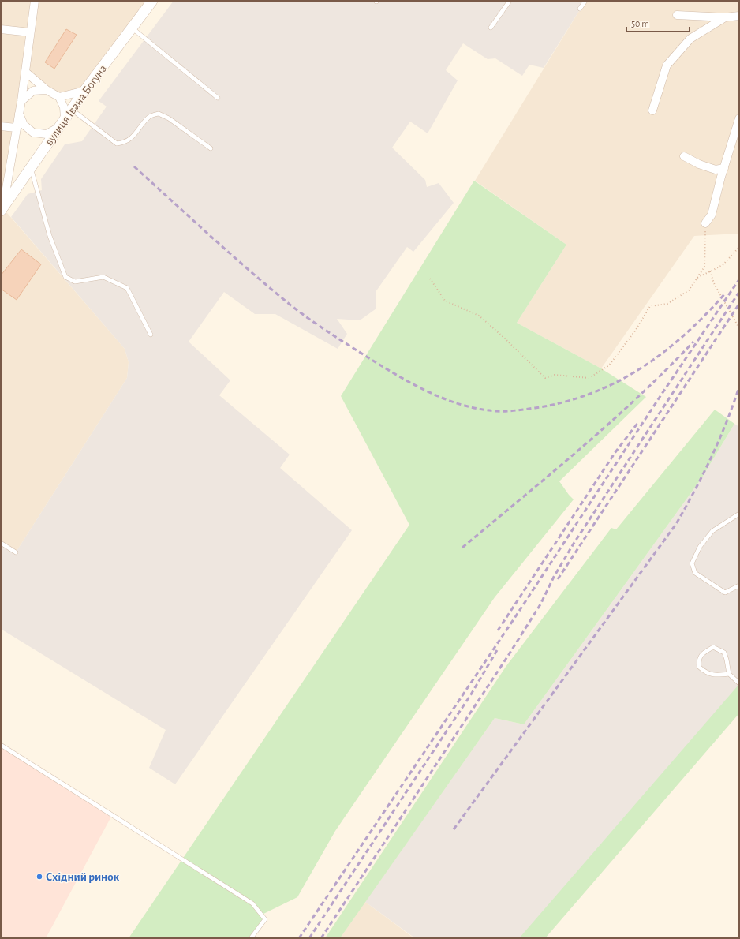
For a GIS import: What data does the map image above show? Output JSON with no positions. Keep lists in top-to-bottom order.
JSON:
{
  "streets": {
    "street": ["вулиця Івана Богуна"]
  },
  "places": ["Східний ринок"],
  "scale_bar": "50 m"
}
